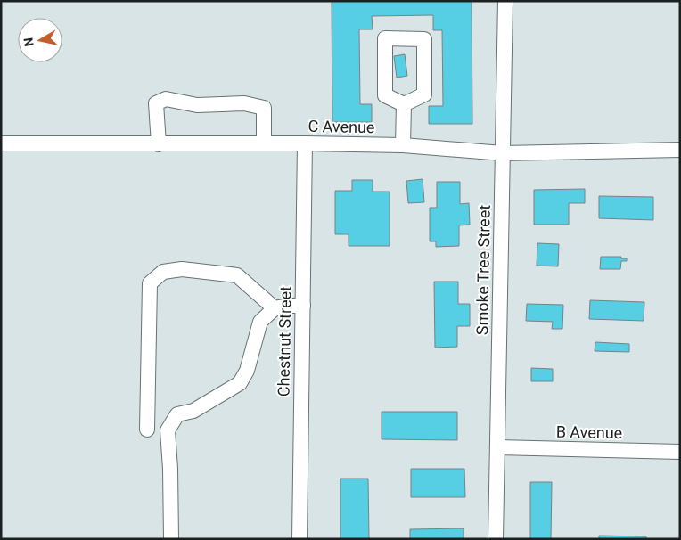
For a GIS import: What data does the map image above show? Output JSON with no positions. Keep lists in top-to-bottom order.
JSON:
{
  "streets": {
    "street": [
      "C Avenue",
      "Smoke Tree Street",
      "Chestnut Street",
      "B Avenue"
    ]
  },
  "crossings": [
    ["C Avenue", "Smoke Tree Street"],
    ["C Avenue", "Chestnut Street"],
    ["Smoke Tree Street", "B Avenue"]
  ],
  "north": "left"
}
